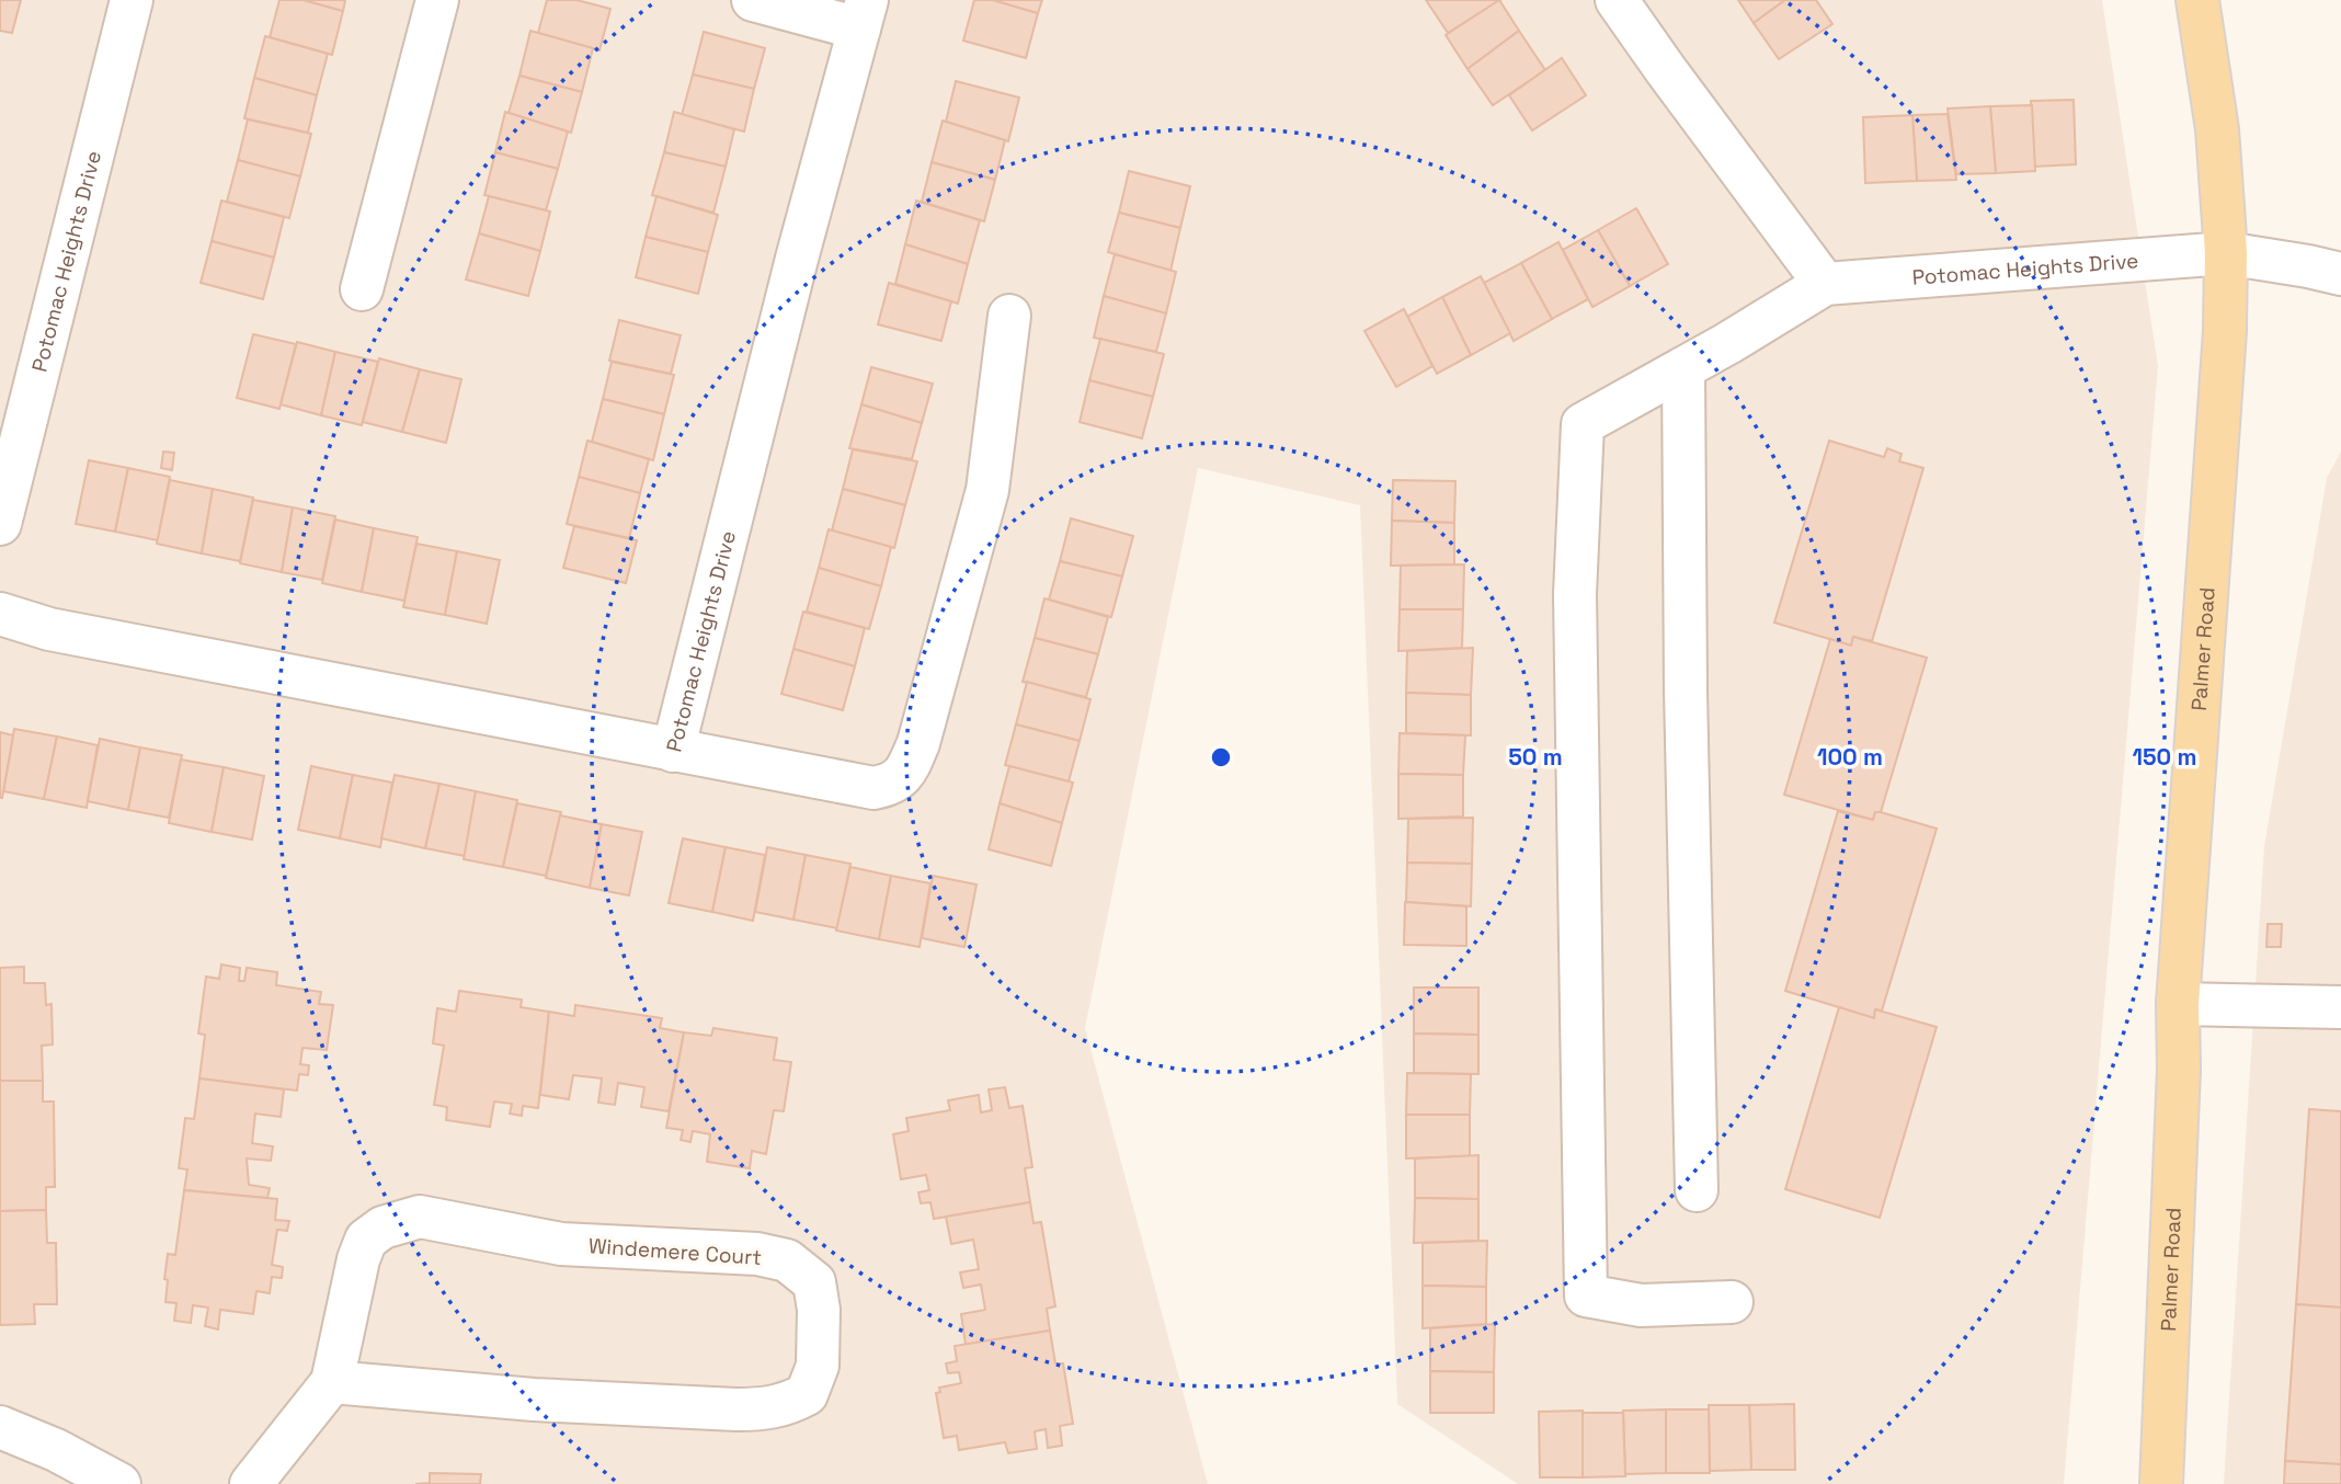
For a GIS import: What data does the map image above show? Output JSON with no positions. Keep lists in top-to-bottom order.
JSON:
{
  "streets": {
    "main road": ["Palmer Road"],
    "street": ["Potomac Heights Drive", "Windemere Court"]
  },
  "crossings": [
    ["Potomac Heights Drive", "Palmer Road"]
  ],
  "rings": ["50 m", "100 m", "150 m"]
}
